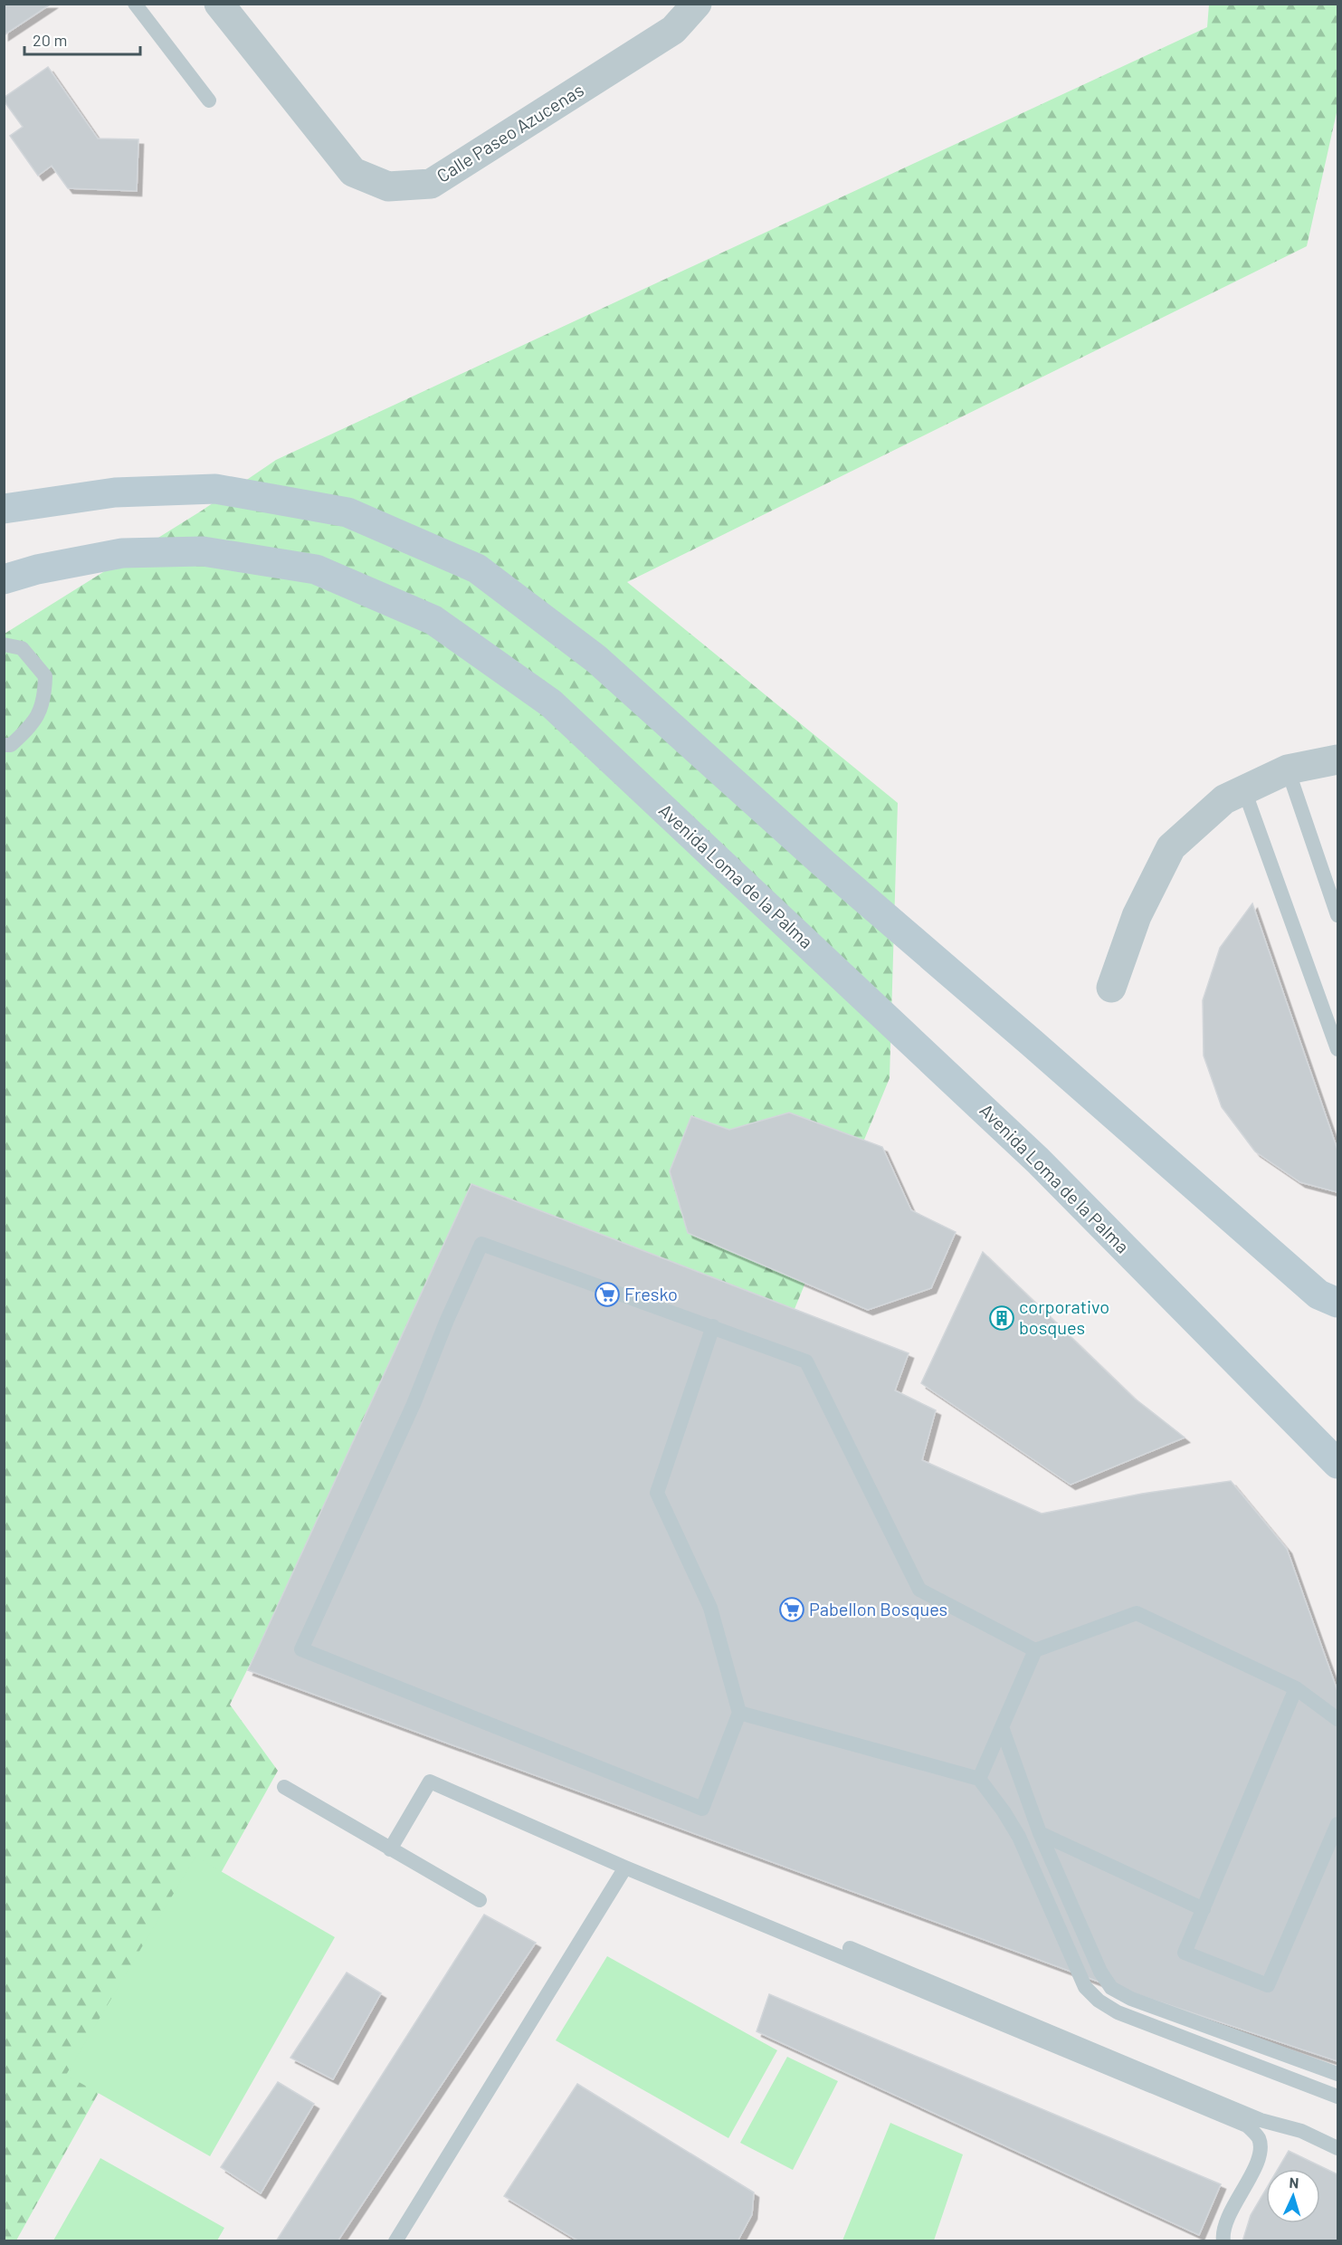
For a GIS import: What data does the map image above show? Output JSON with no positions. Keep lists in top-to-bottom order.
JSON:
{
  "streets": {
    "main road": ["Avenida Loma de la Palma"],
    "street": ["Calle Paseo Azucenas"]
  },
  "places": {
    "supermarket": ["Fresko", "Pabellon Bosques"],
    "building": ["corporativo bosques"]
  },
  "scale_bar": "20 m",
  "north": "top"
}
